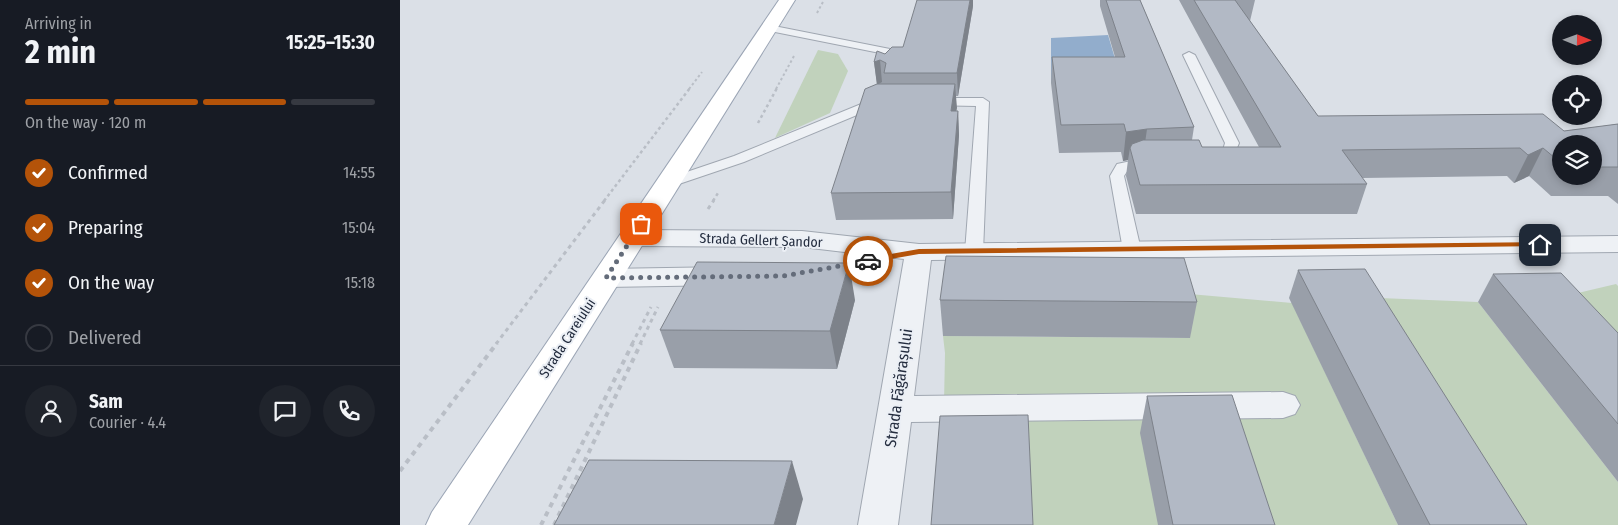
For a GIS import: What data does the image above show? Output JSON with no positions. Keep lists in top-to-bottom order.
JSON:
{
  "streets": {
    "main road": ["Strada Careiului"],
    "street": ["Strada Gellert Șandor", "Strada Făgărașului"]
  },
  "crossings": [
    ["Strada Gellert Șandor", "Strada Careiului"],
    ["Strada Gellert Șandor", "Strada Făgărașului"]
  ],
  "north": "right",
  "page": {
    "heading": ["2 min", "Arriving in", "15:25–15:30"],
    "panel": ["Sam", "Courier · 4.4"],
    "bar": "On the way · 120 m",
    "list": [
      ["Confirmed", "14:55"],
      ["Preparing", "15:04"],
      ["On the way", "15:18"],
      "Delivered"
    ]
  }
}
